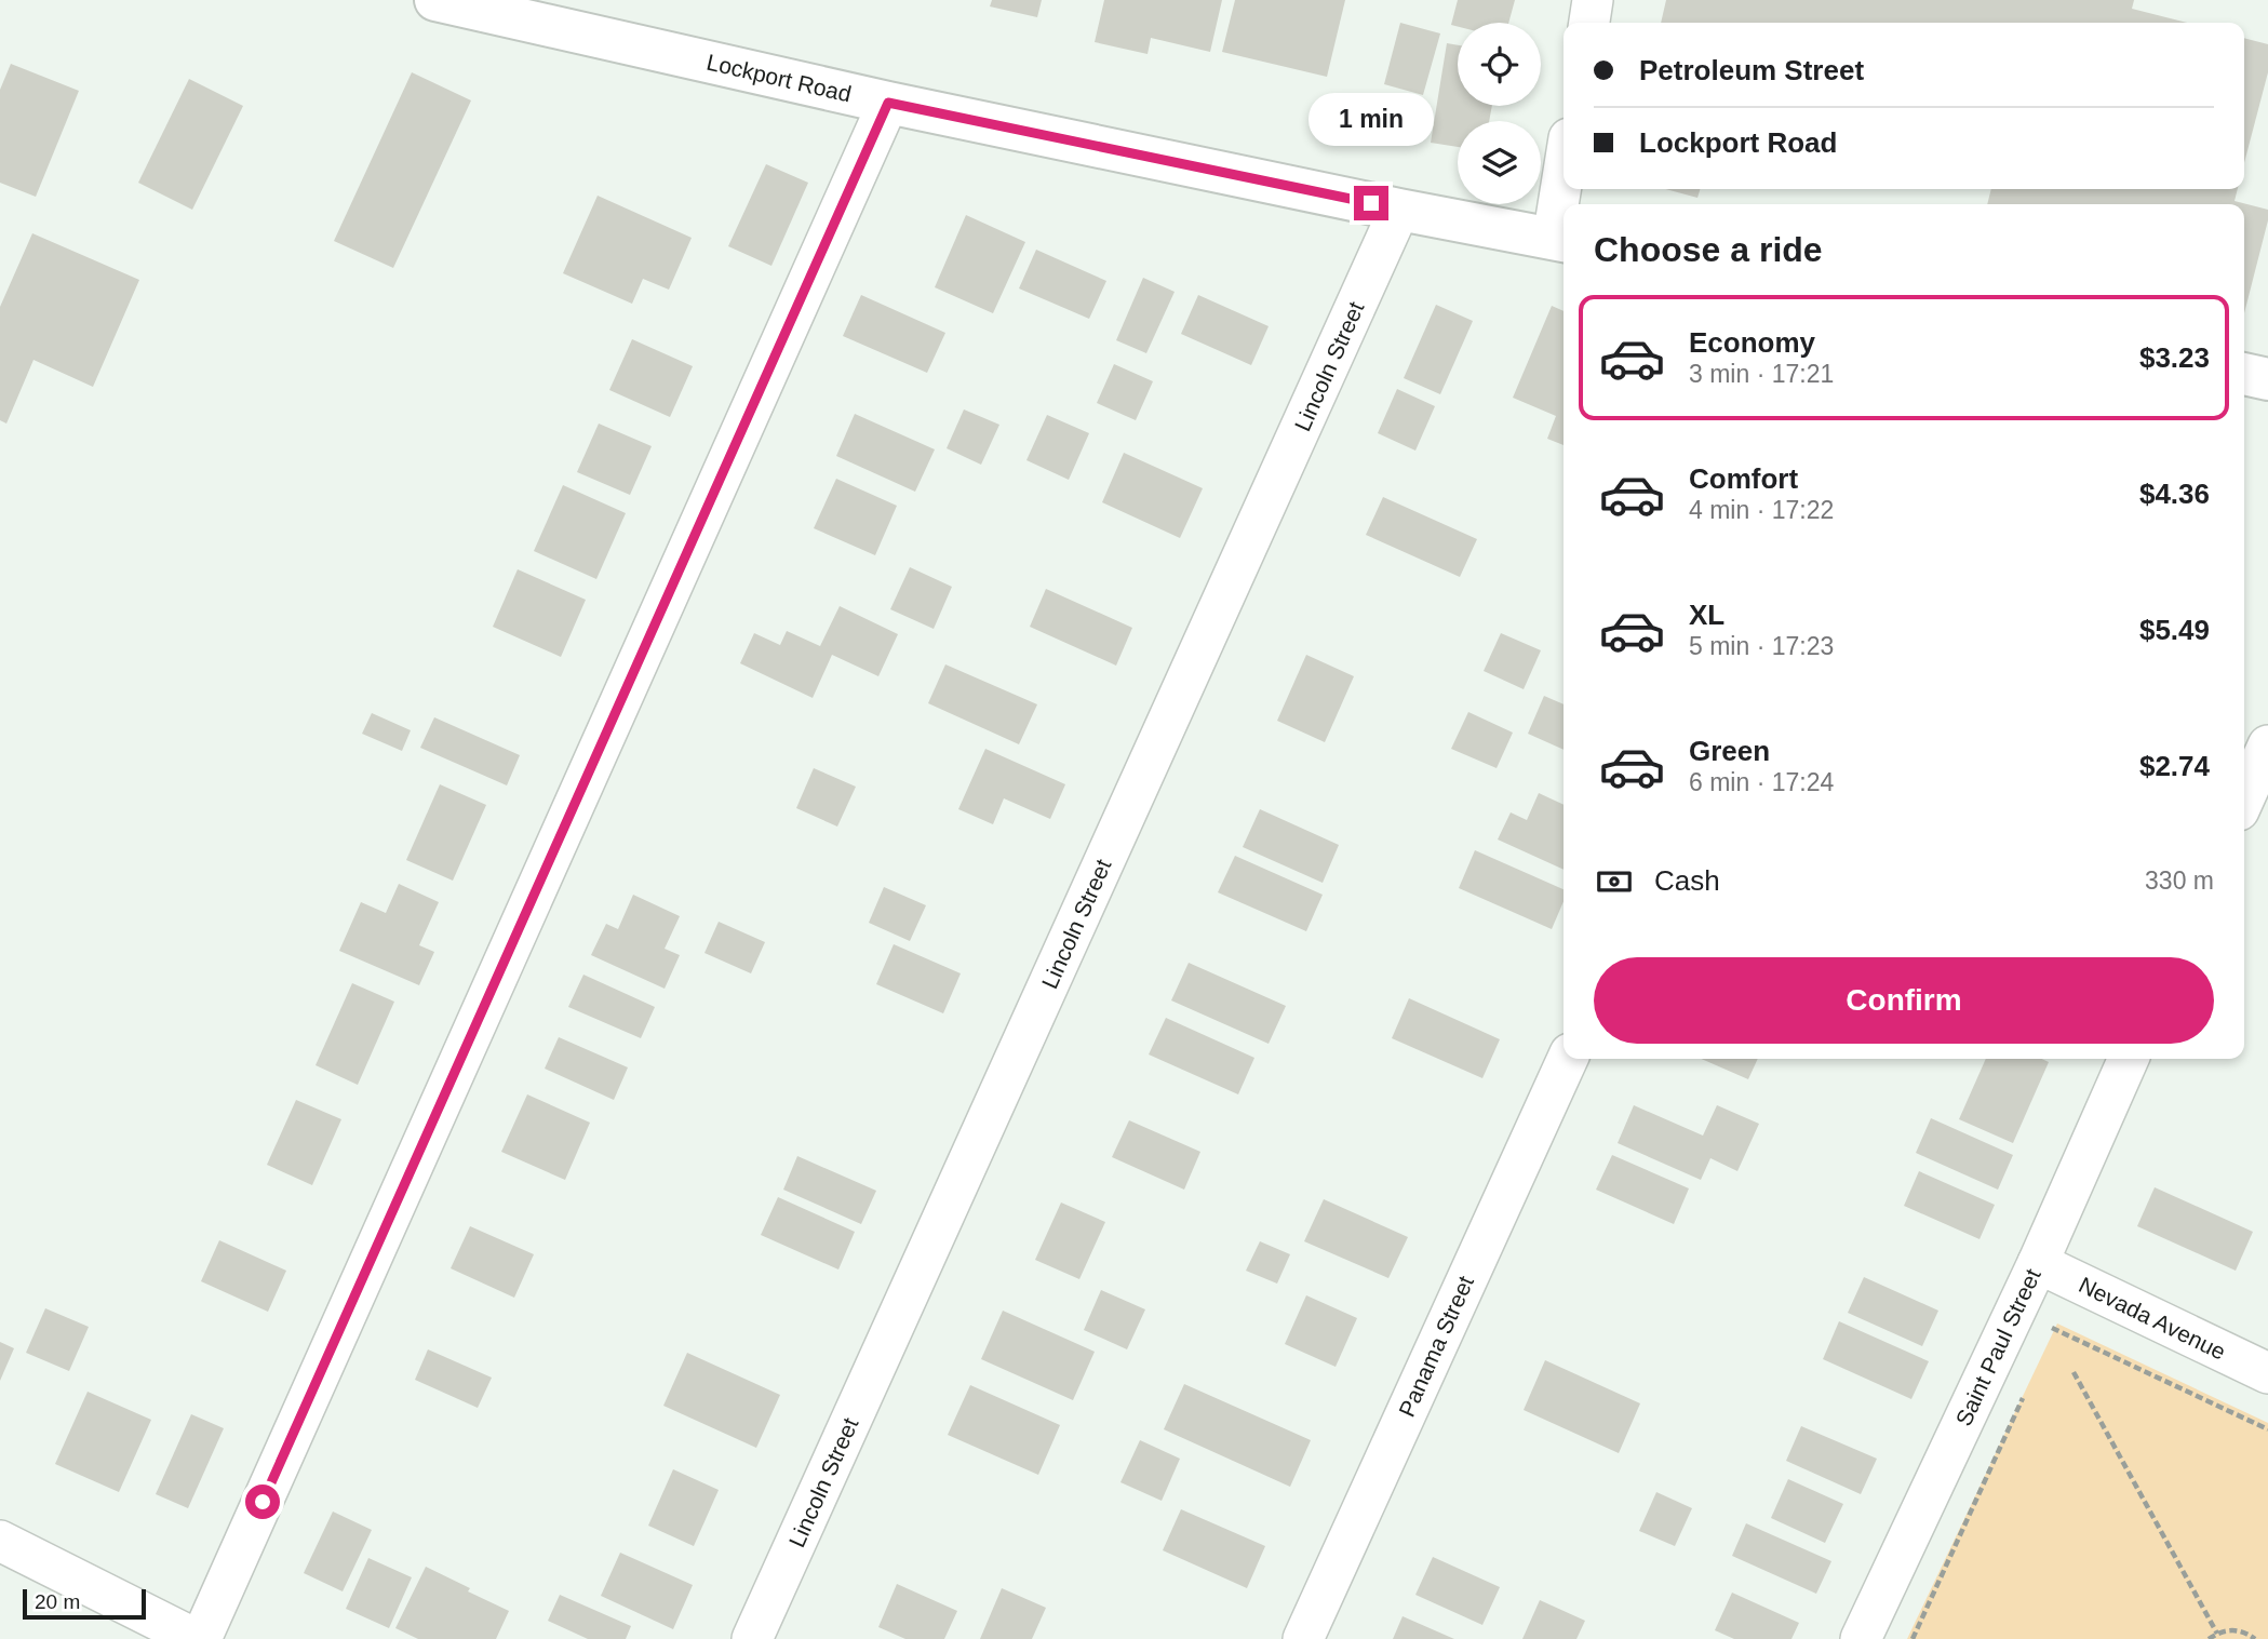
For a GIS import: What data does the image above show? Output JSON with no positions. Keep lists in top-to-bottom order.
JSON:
{
  "streets": {
    "street": [
      "Lockport Road",
      "Lincoln Street",
      "Nevada Avenue",
      "Panama Street",
      "Saint Paul Street"
    ]
  },
  "crossings": [
    ["Lockport Road", "Lincoln Street"],
    ["Nevada Avenue", "Saint Paul Street"]
  ],
  "scale_bar": "20 m",
  "page": {
    "banner": ["Petroleum Street", "Lockport Road"],
    "bubble": "1 min",
    "heading": "Choose a ride",
    "list": [
      {
        "name": "Economy",
        "note": "3 min · 17:21",
        "value": "$3.23"
      },
      {
        "name": "Comfort",
        "note": "4 min · 17:22",
        "value": "$4.36"
      },
      {
        "name": "XL",
        "note": "5 min · 17:23",
        "value": "$5.49"
      },
      {
        "name": "Green",
        "note": "6 min · 17:24",
        "value": "$2.74"
      }
    ],
    "pay": ["Cash", "330 m"],
    "buttons": "Confirm",
    "scale": "20 m"
  }
}
